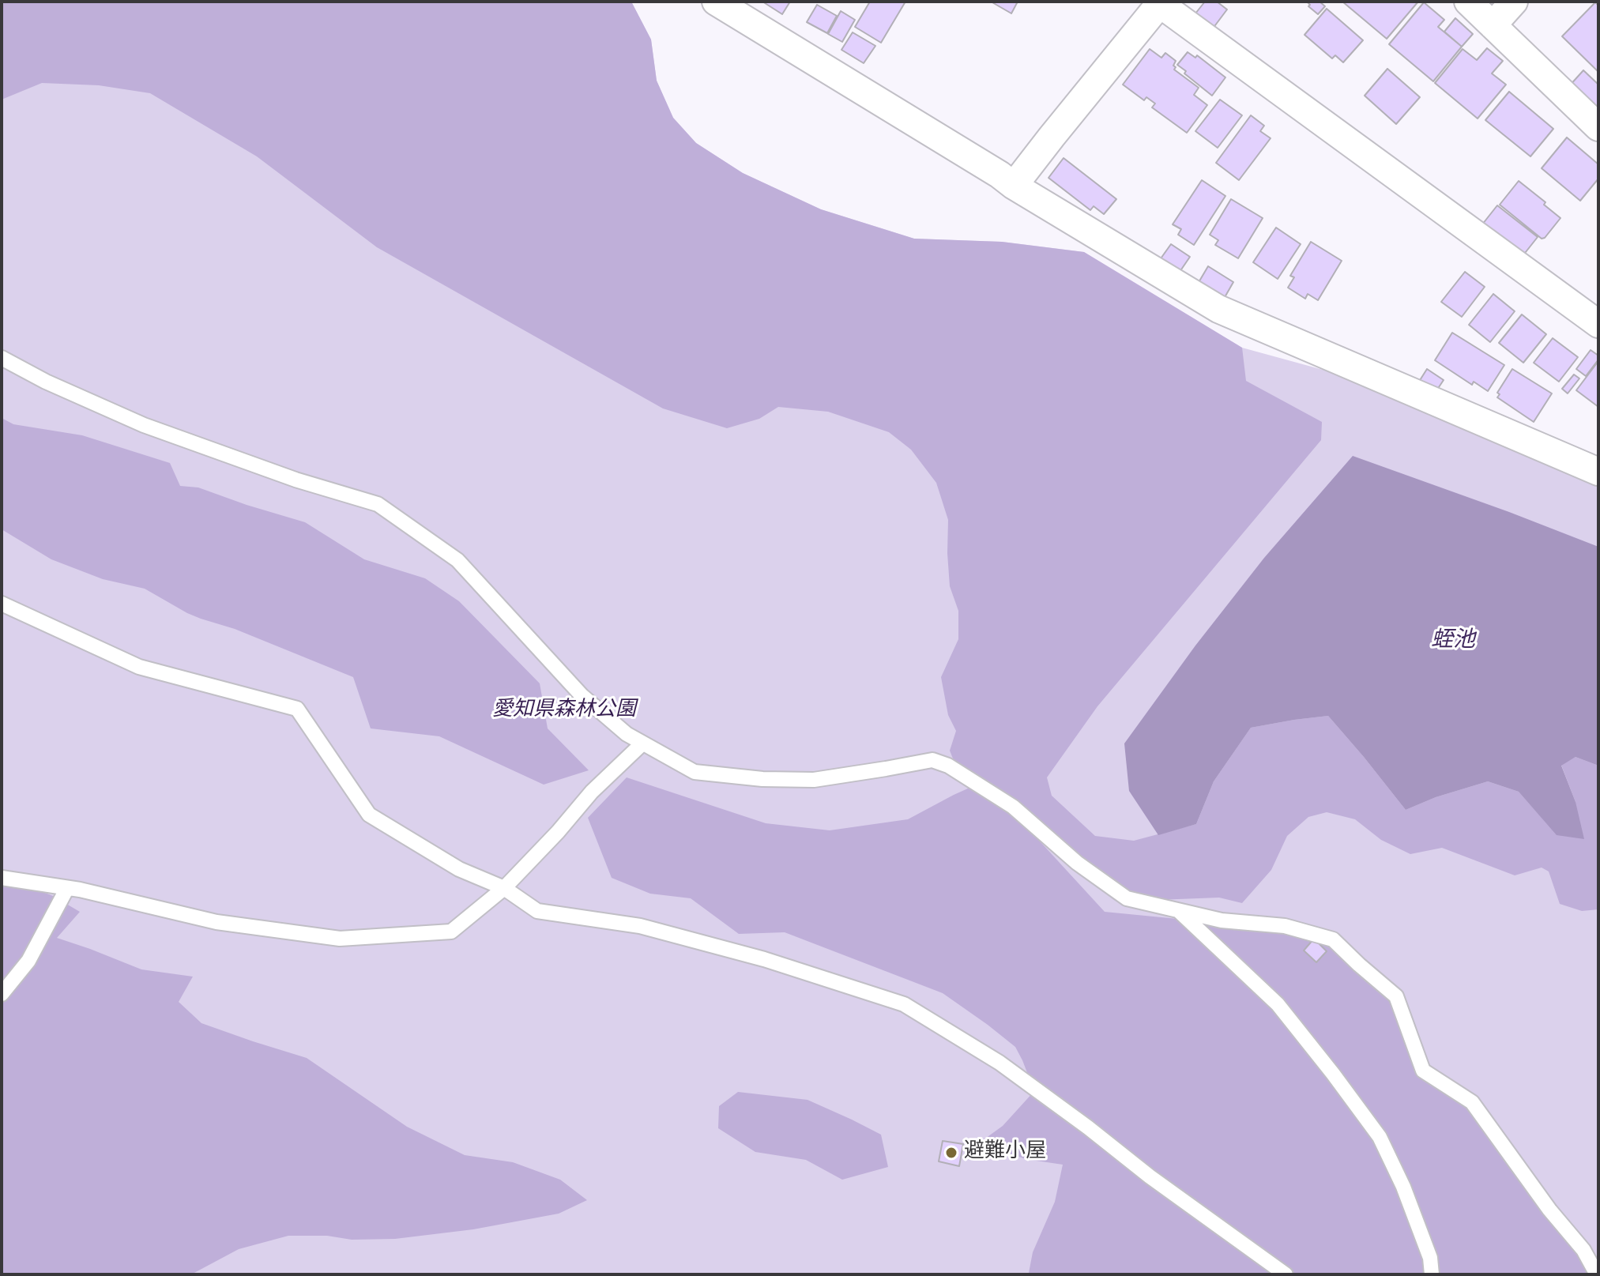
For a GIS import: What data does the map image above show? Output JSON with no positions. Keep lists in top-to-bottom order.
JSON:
{
  "water": ["蛭池"],
  "parks": ["愛知県森林公園"],
  "places": ["避難小屋"]
}
